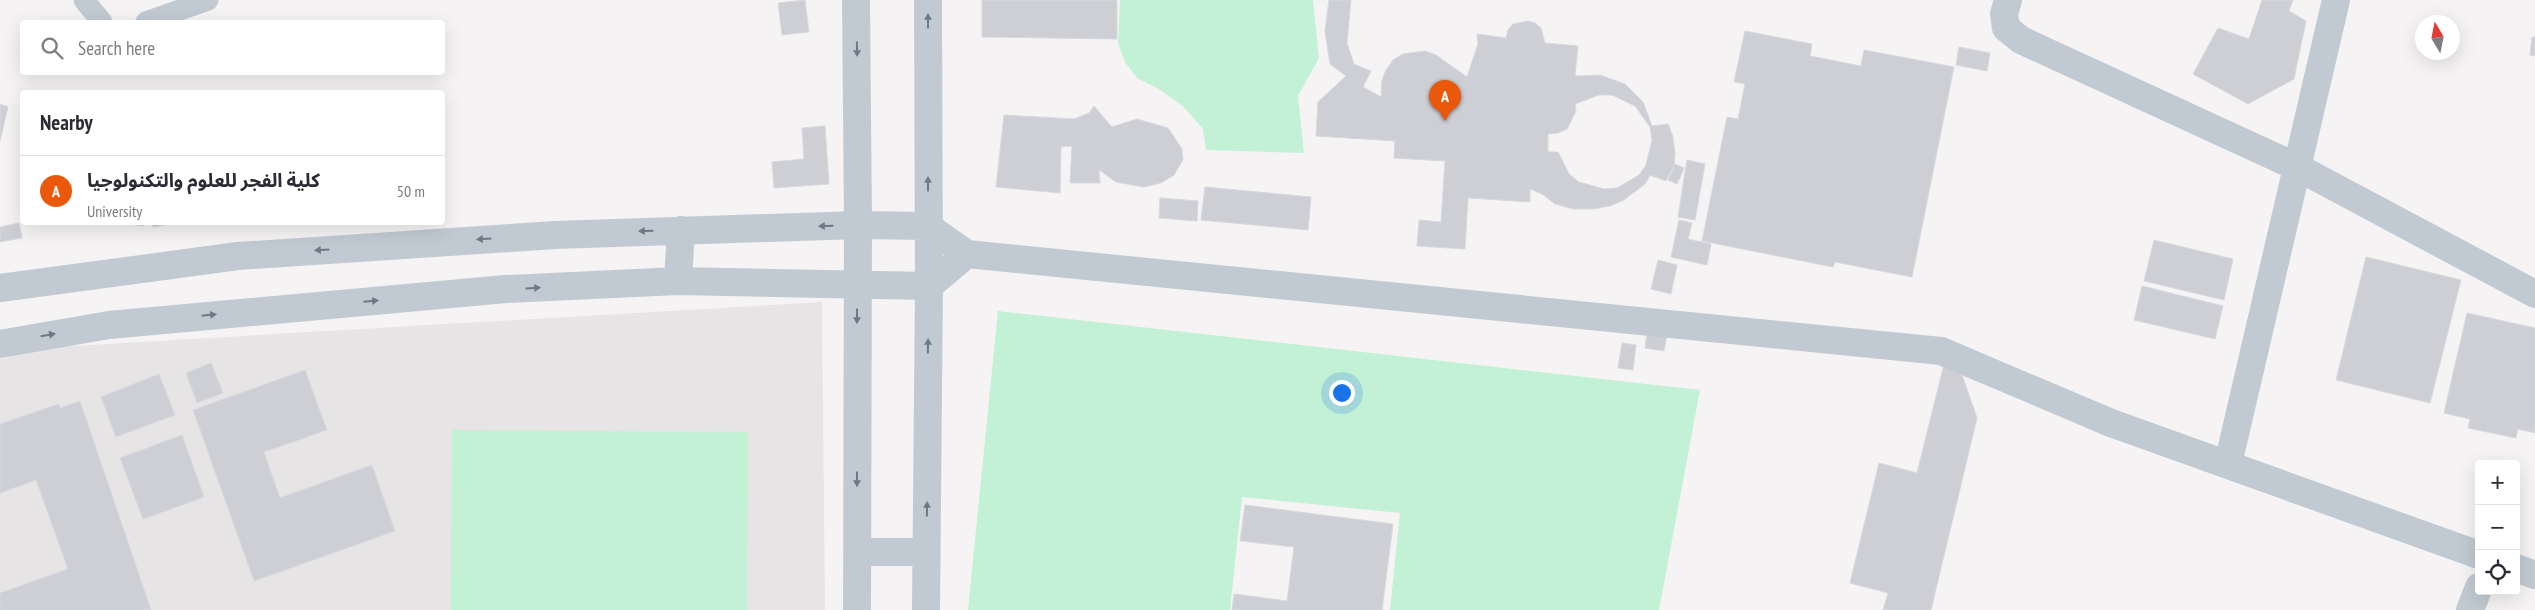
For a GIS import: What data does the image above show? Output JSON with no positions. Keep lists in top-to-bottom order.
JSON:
{
  "north": "top",
  "page": {
    "search": "Search here",
    "pins": "A",
    "heading": "Nearby",
    "list": [
      {
        "mark": "A",
        "name": "كلية الفجر للعلوم والتكنولوجيا",
        "note": "University",
        "value": "50 m"
      }
    ],
    "map_buttons": ["+", "−"]
  }
}
